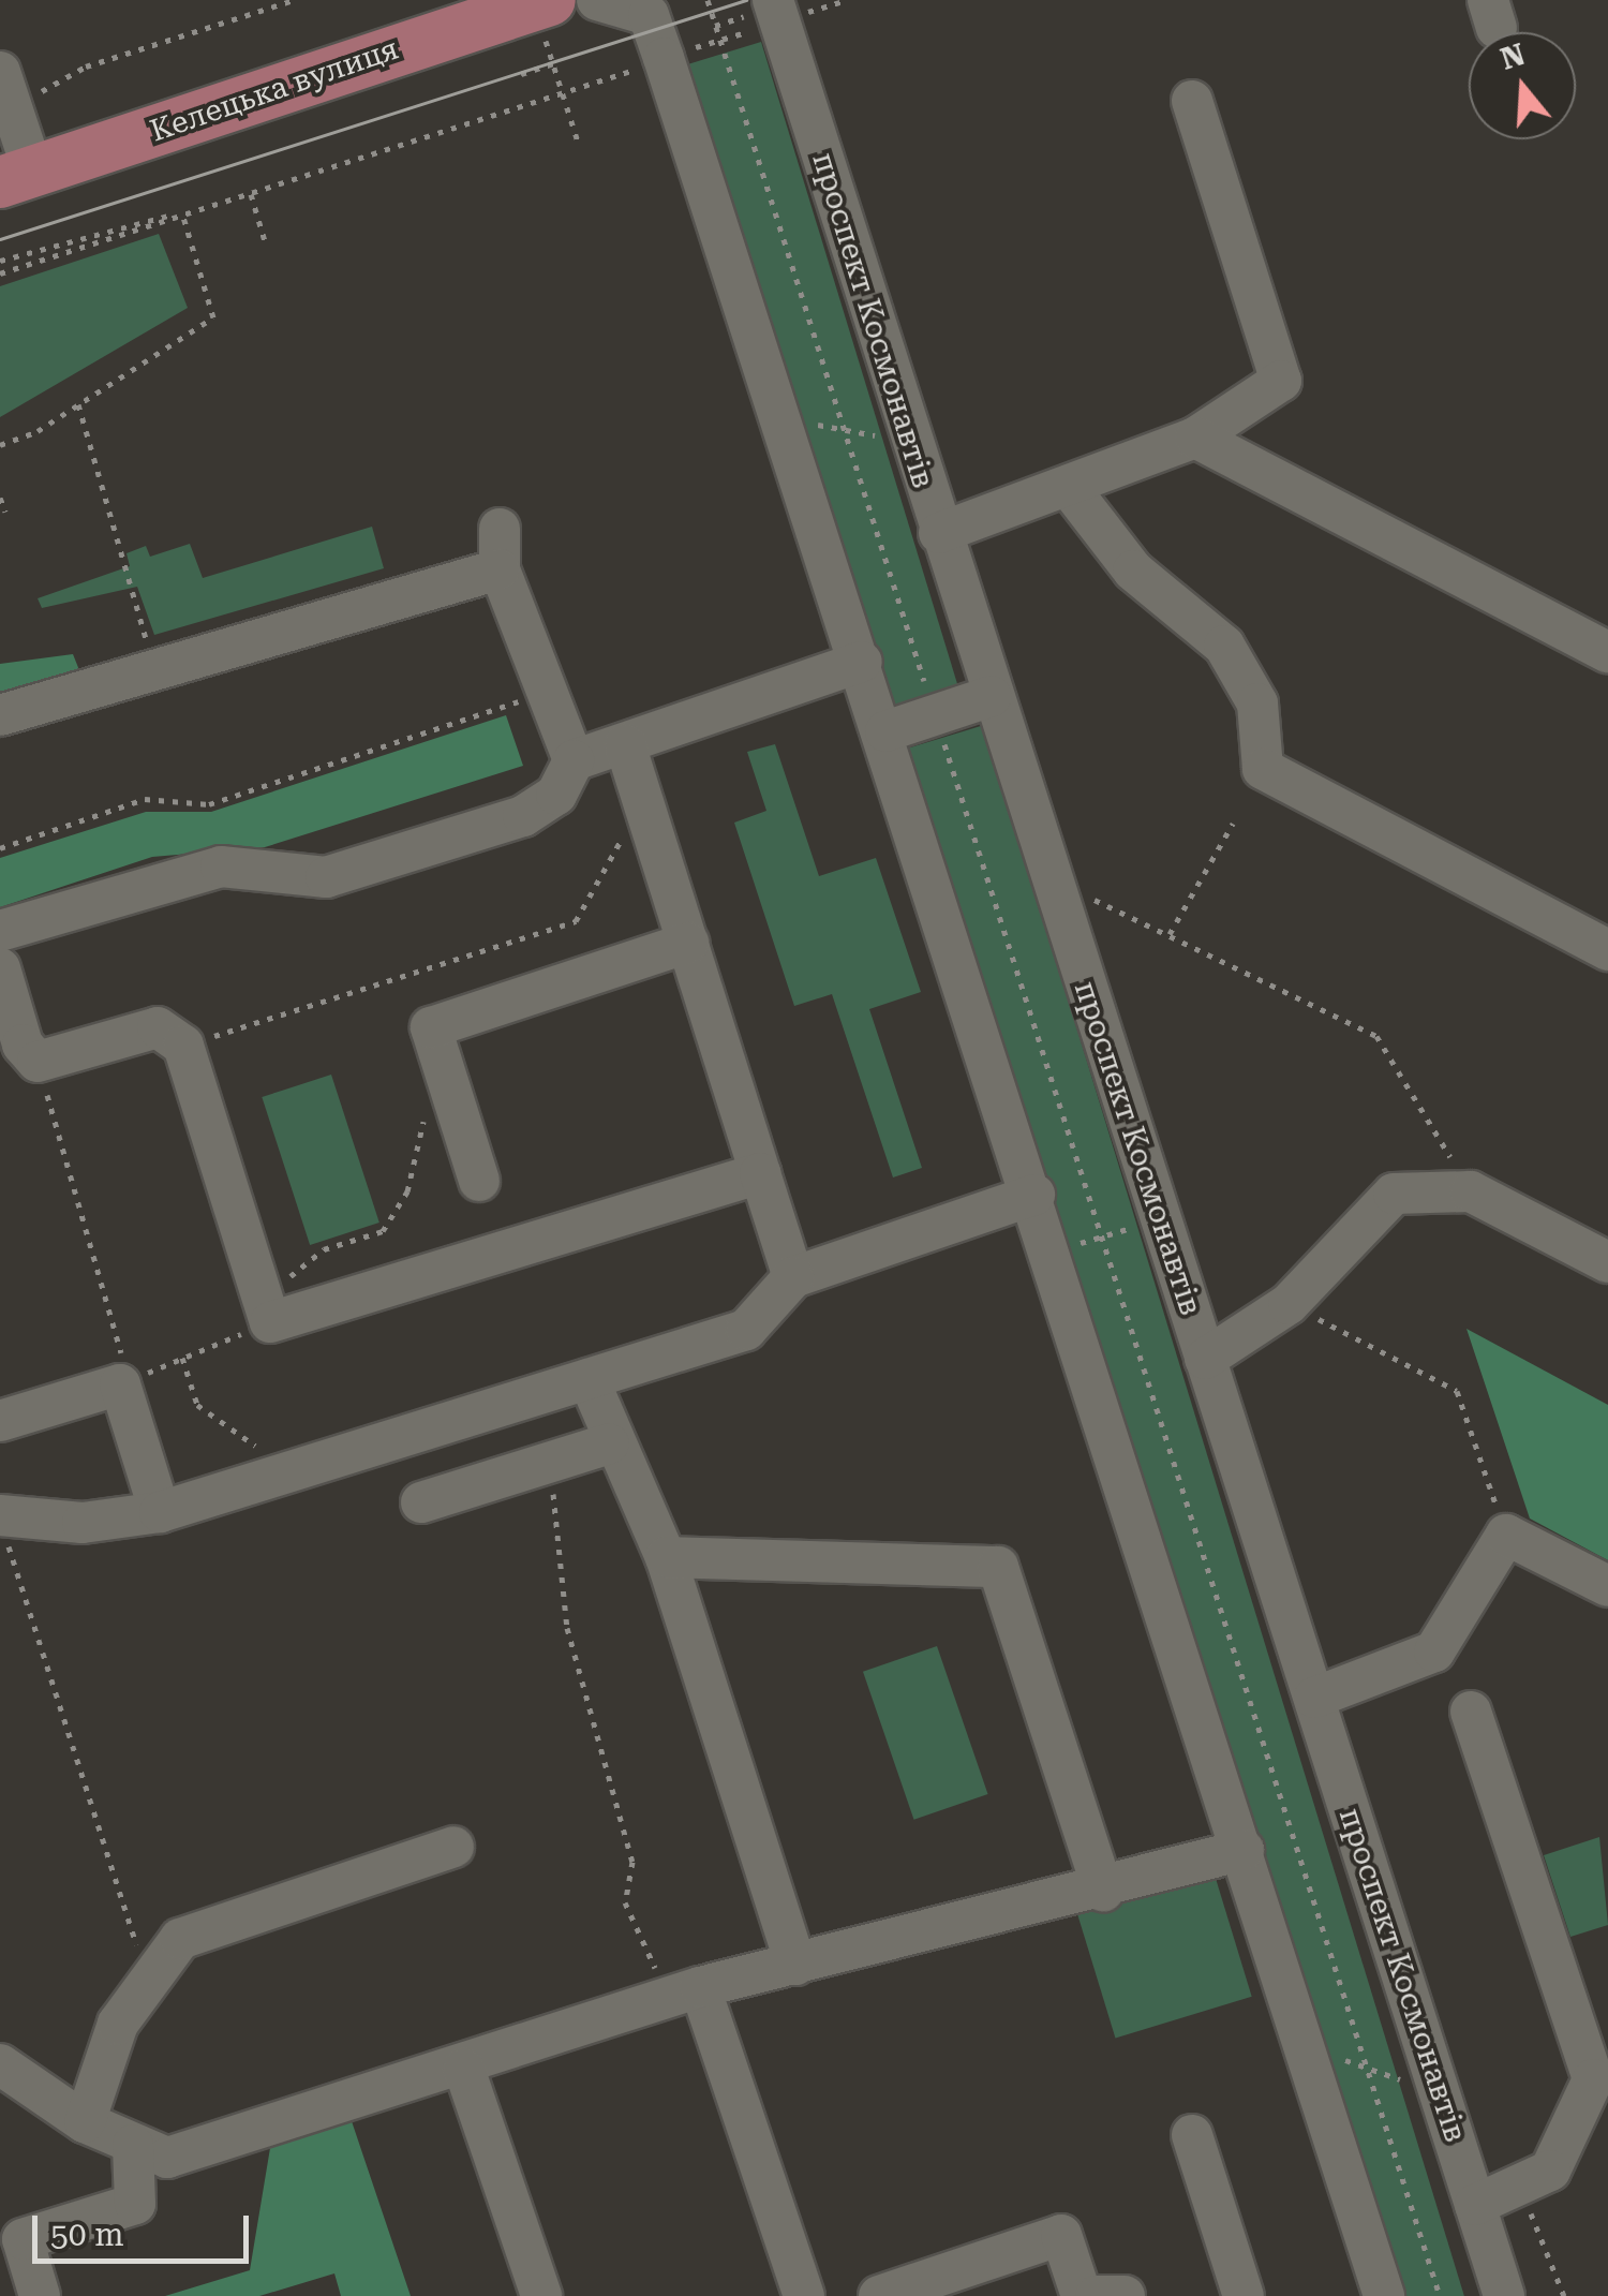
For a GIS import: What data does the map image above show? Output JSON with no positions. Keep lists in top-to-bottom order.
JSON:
{
  "streets": {
    "main road": ["Келецька вулиця"],
    "street": ["проспект Космонавтів"]
  },
  "scale_bar": "50 m",
  "north": "top"
}
